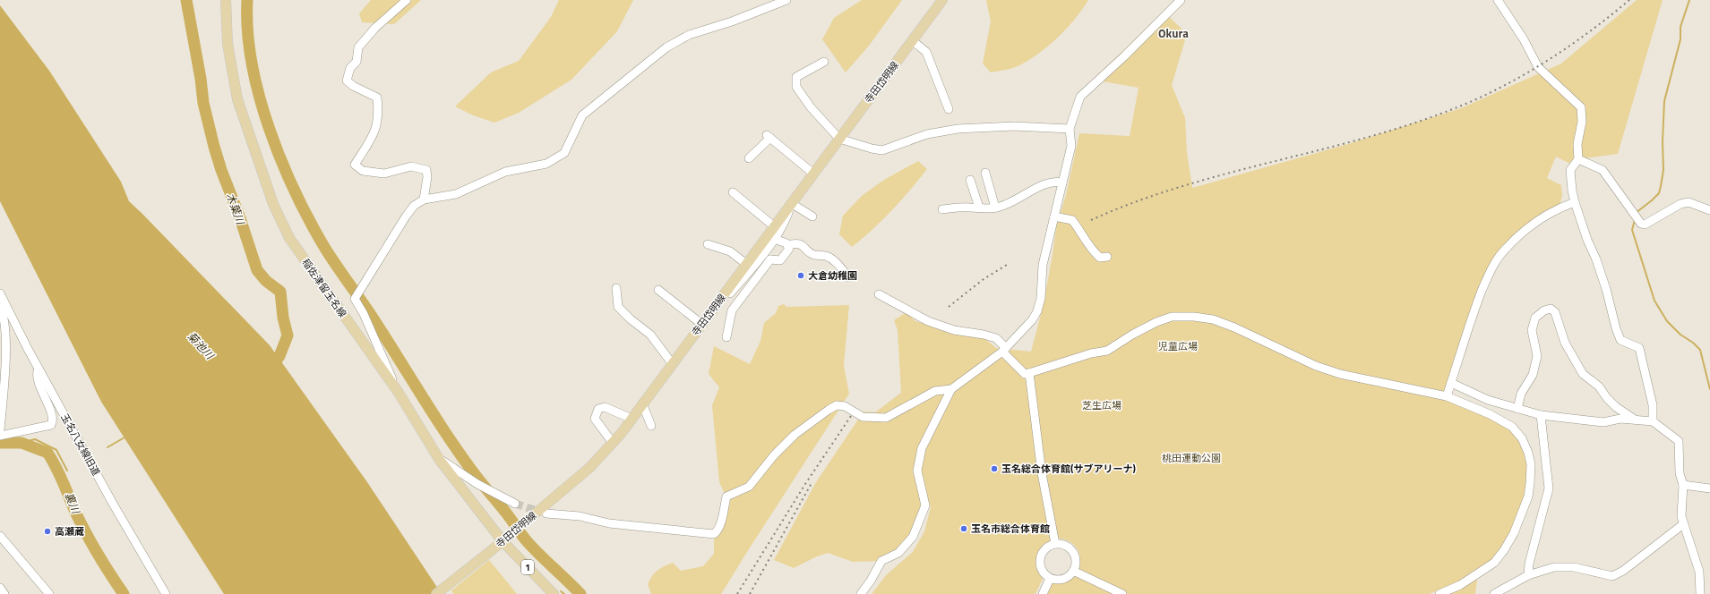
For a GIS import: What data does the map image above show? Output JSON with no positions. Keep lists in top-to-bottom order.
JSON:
{
  "streets": {
    "main road": ["寺田岱明線", "稲佐津留玉名線", "1"],
    "street": ["玉名八女線旧道"]
  },
  "crossings": [
    ["寺田岱明線", "稲佐津留玉名線"],
    ["寺田岱明線", "1"],
    ["稲佐津留玉名線", "1"]
  ],
  "districts": ["Okura"],
  "water": ["木葉川", "菊池川", "裏川"],
  "parks": ["児童広場", "芝生広場", "桃田運動公園"],
  "places": [
    "大倉幼稚園",
    "玉名総合体育館(サブアリーナ)",
    "玉名市総合体育館",
    "高瀬蔵"
  ]
}
